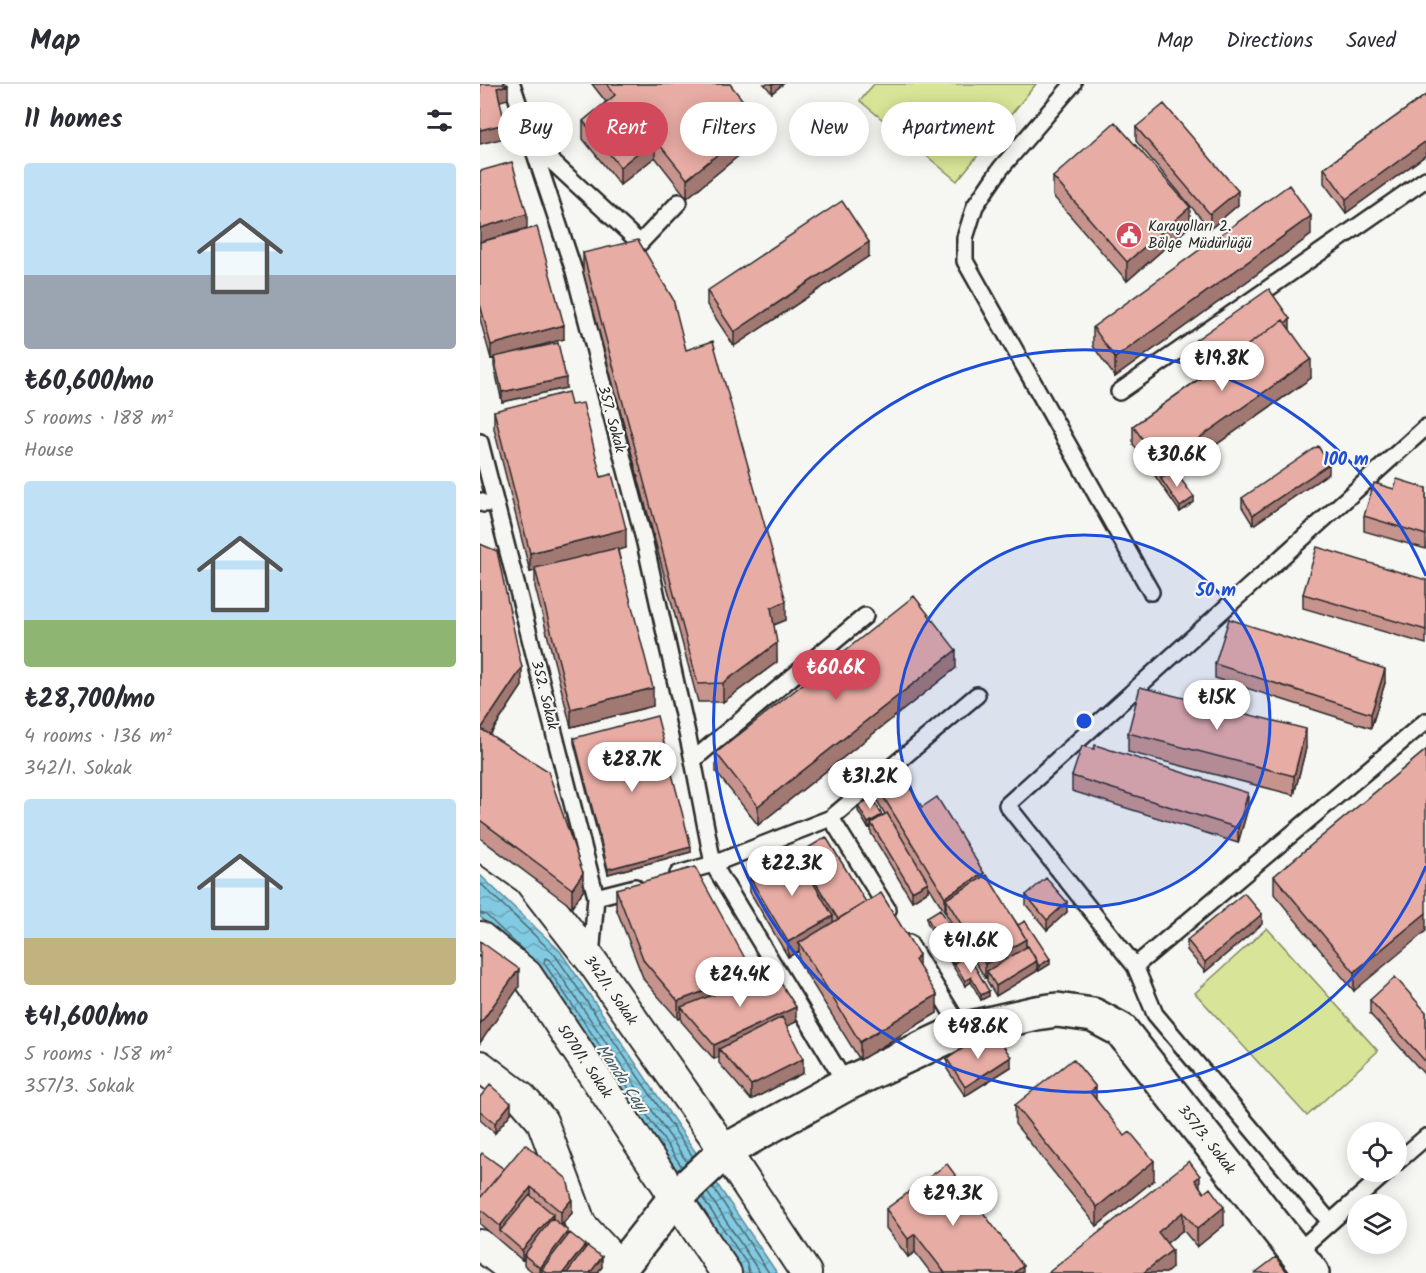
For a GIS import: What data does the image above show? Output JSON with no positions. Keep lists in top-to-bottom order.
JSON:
{
  "streets": {
    "street": ["342/1. Sokak", "5070/1. Sokak", "357/3. Sokak"],
    "lane": ["357. Sokak", "352. Sokak"]
  },
  "crossings": [
    ["352. Sokak", "342/1. Sokak"]
  ],
  "water": ["Manda Çayı"],
  "places": {
    "public building": ["Karayolları 2. Bölge Müdürlüğü"]
  },
  "page": {
    "header": "Map",
    "nav": ["Map", "Directions", "Saved"],
    "heading": "11 homes",
    "chip": [
      "Buy",
      "Rent",
      "Filters",
      "New",
      "Apartment"
    ],
    "list": [
      {
        "name": "₺60,600/mo",
        "note": "5 rooms · 188 m² · House"
      },
      {
        "name": "₺28,700/mo",
        "note": "4 rooms · 136 m² · 342/1. Sokak"
      },
      {
        "name": "₺41,600/mo",
        "note": "5 rooms · 158 m² · 357/3. Sokak"
      }
    ],
    "price": [
      "₺19.8K",
      "₺30.6K",
      "₺60.6K",
      "₺15K",
      "₺28.7K",
      "₺31.2K",
      "₺22.3K",
      "₺41.6K",
      "₺24.4K",
      "₺48.6K",
      "₺29.3K"
    ]
  },
  "rings": ["100 m", "50 m"]
}
